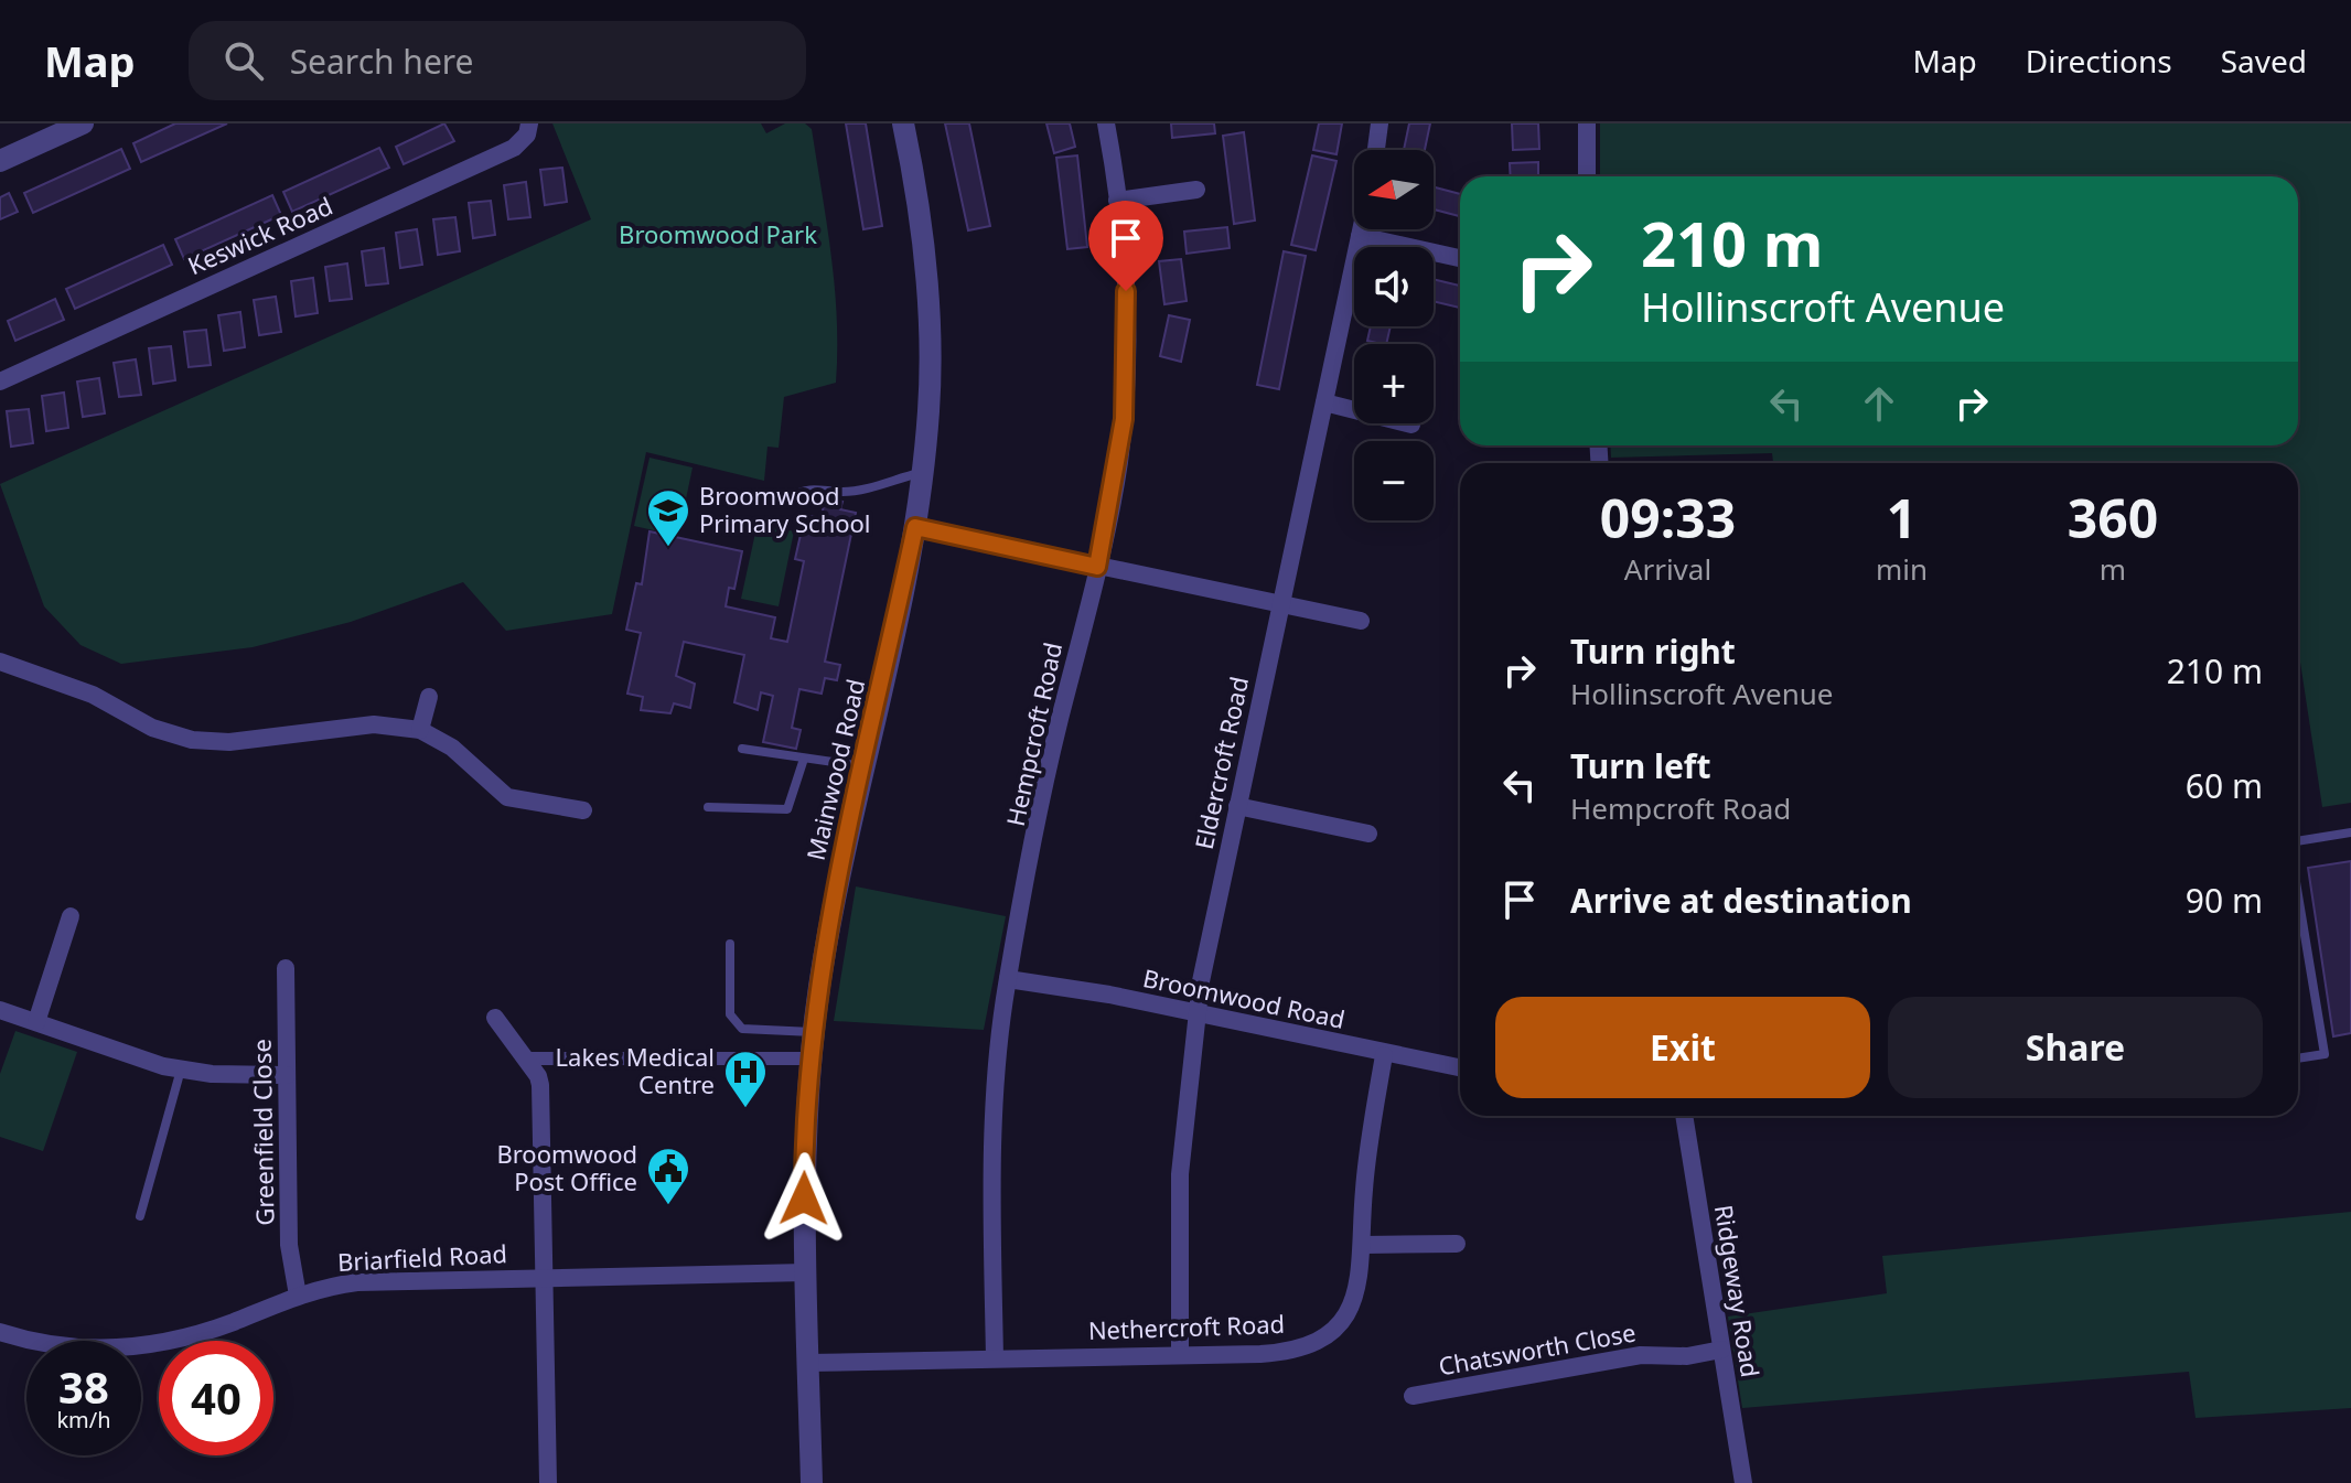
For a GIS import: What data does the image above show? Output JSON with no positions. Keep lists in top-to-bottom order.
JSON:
{
  "streets": {
    "street": [
      "Keswick Road",
      "Hempcroft Road",
      "Eldercroft Road",
      "Mainwood Road",
      "Broomwood Road",
      "Greenfield Close",
      "Briarfield Road",
      "Ridgeway Road",
      "Nethercroft Road",
      "Chatsworth Close"
    ]
  },
  "crossings": [
    ["Hempcroft Road", "Broomwood Road"],
    ["Hempcroft Road", "Nethercroft Road"],
    ["Eldercroft Road", "Broomwood Road"],
    ["Eldercroft Road", "Nethercroft Road"],
    ["Mainwood Road", "Briarfield Road"],
    ["Mainwood Road", "Nethercroft Road"],
    ["Broomwood Road", "Nethercroft Road"],
    ["Greenfield Close", "Briarfield Road"],
    ["Ridgeway Road", "Chatsworth Close"]
  ],
  "parks": ["Broomwood Park"],
  "places": {
    "school or university": ["Broomwood Primary School"],
    "hospital": ["Lakes Medical Centre"],
    "public building": ["Broomwood Post Office"]
  },
  "north": "left",
  "page": {
    "header": "Map",
    "search": "Search here",
    "nav": ["Map", "Directions", "Saved"],
    "map_buttons": ["+", "−"],
    "turn": ["210 m", "Hollinscroft Avenue"],
    "eta": [
      "09:33",
      "Arrival",
      "1",
      "min",
      "360",
      "m"
    ],
    "list": [
      {
        "name": "Turn right",
        "note": "Hollinscroft Avenue",
        "value": "210 m"
      },
      {
        "name": "Turn left",
        "note": "Hempcroft Road",
        "value": "60 m"
      },
      {
        "name": "Arrive at destination",
        "value": "90 m"
      }
    ],
    "buttons": ["Exit", "Share"],
    "speed": "38 km/h",
    "limit": "40"
  }
}
